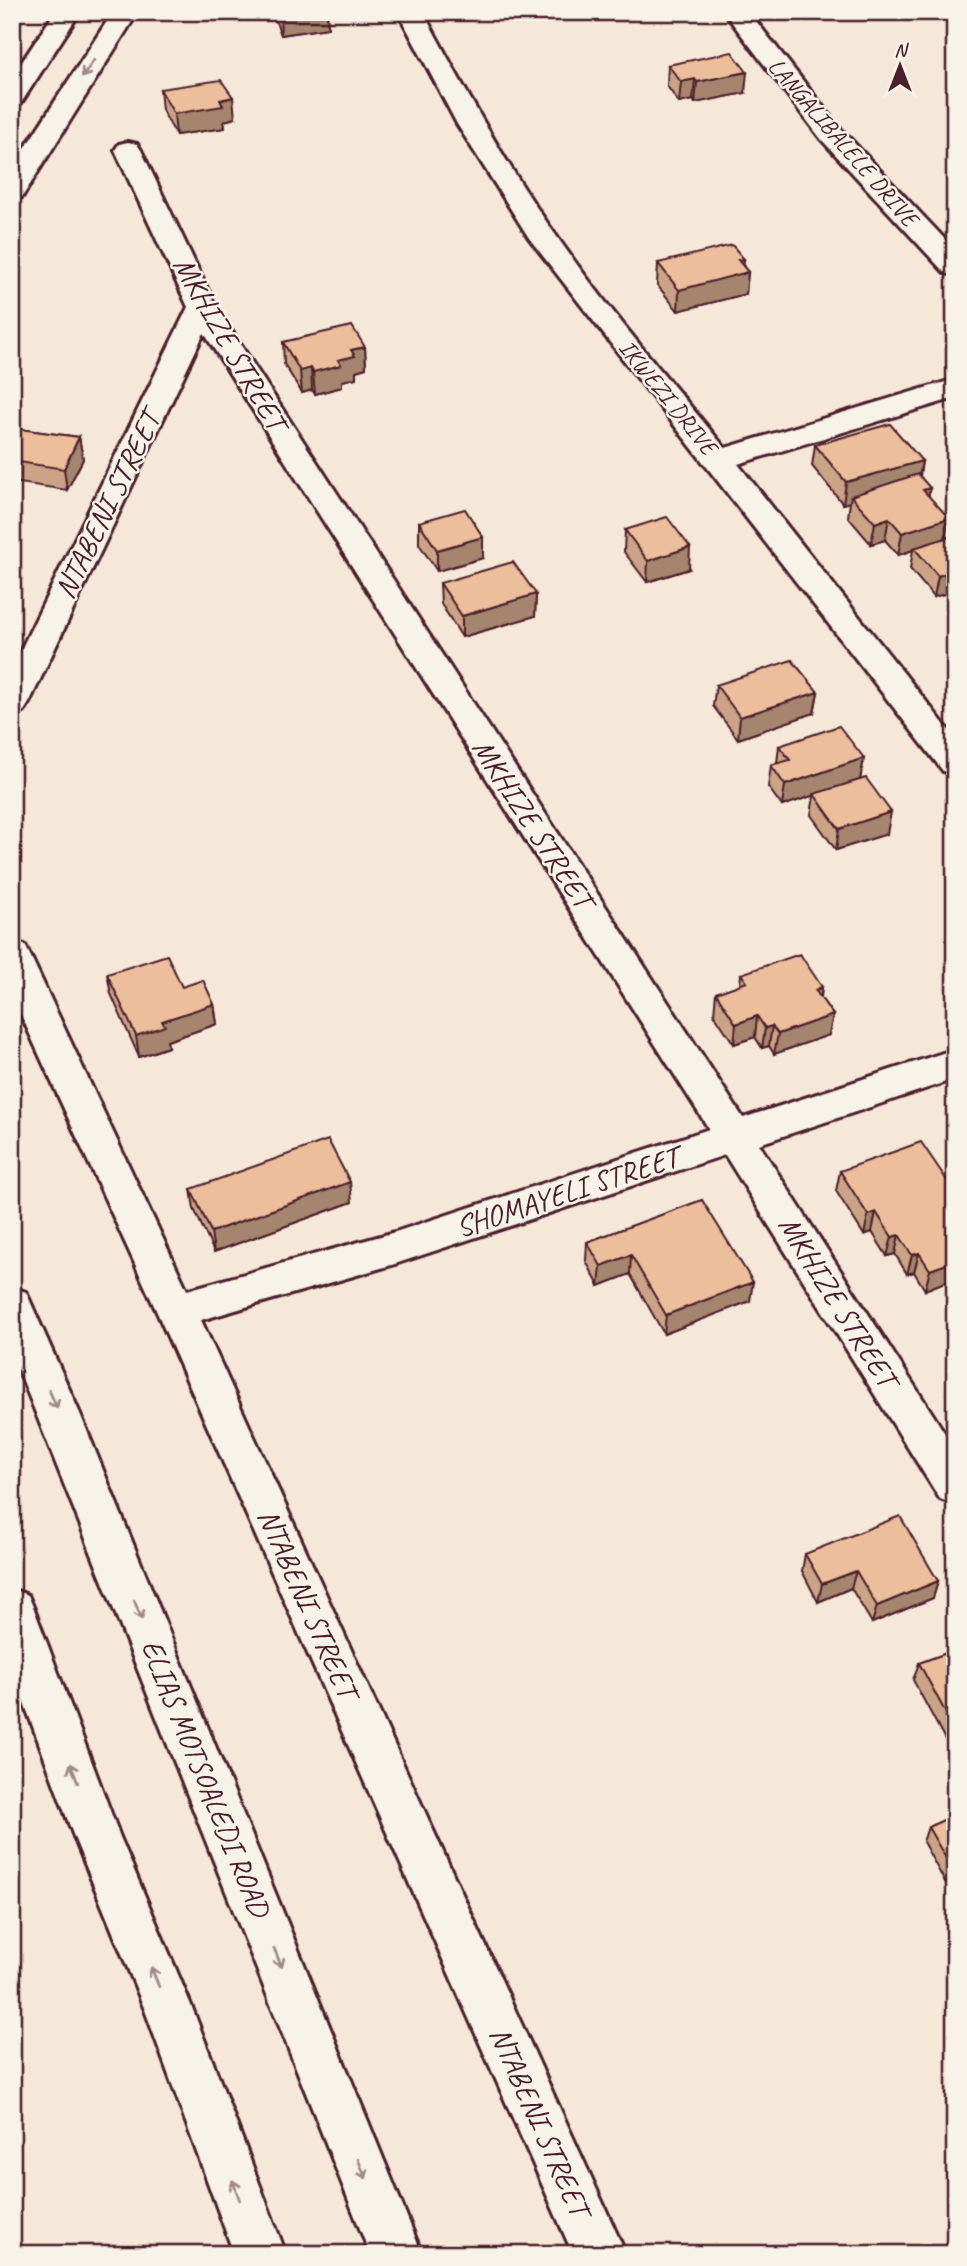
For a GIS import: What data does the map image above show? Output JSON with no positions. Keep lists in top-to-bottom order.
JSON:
{
  "streets": {
    "street": [
      "LANGALIBALELE DRIVE",
      "MKHIZE STREET",
      "IKWEZI DRIVE",
      "NTABENI STREET",
      "SHOMAYELI STREET",
      "ELIAS MOTSOALEDI ROAD"
    ]
  },
  "crossings": [
    ["MKHIZE STREET", "NTABENI STREET"],
    ["MKHIZE STREET", "SHOMAYELI STREET"],
    ["NTABENI STREET", "SHOMAYELI STREET"]
  ],
  "north": "top"
}
